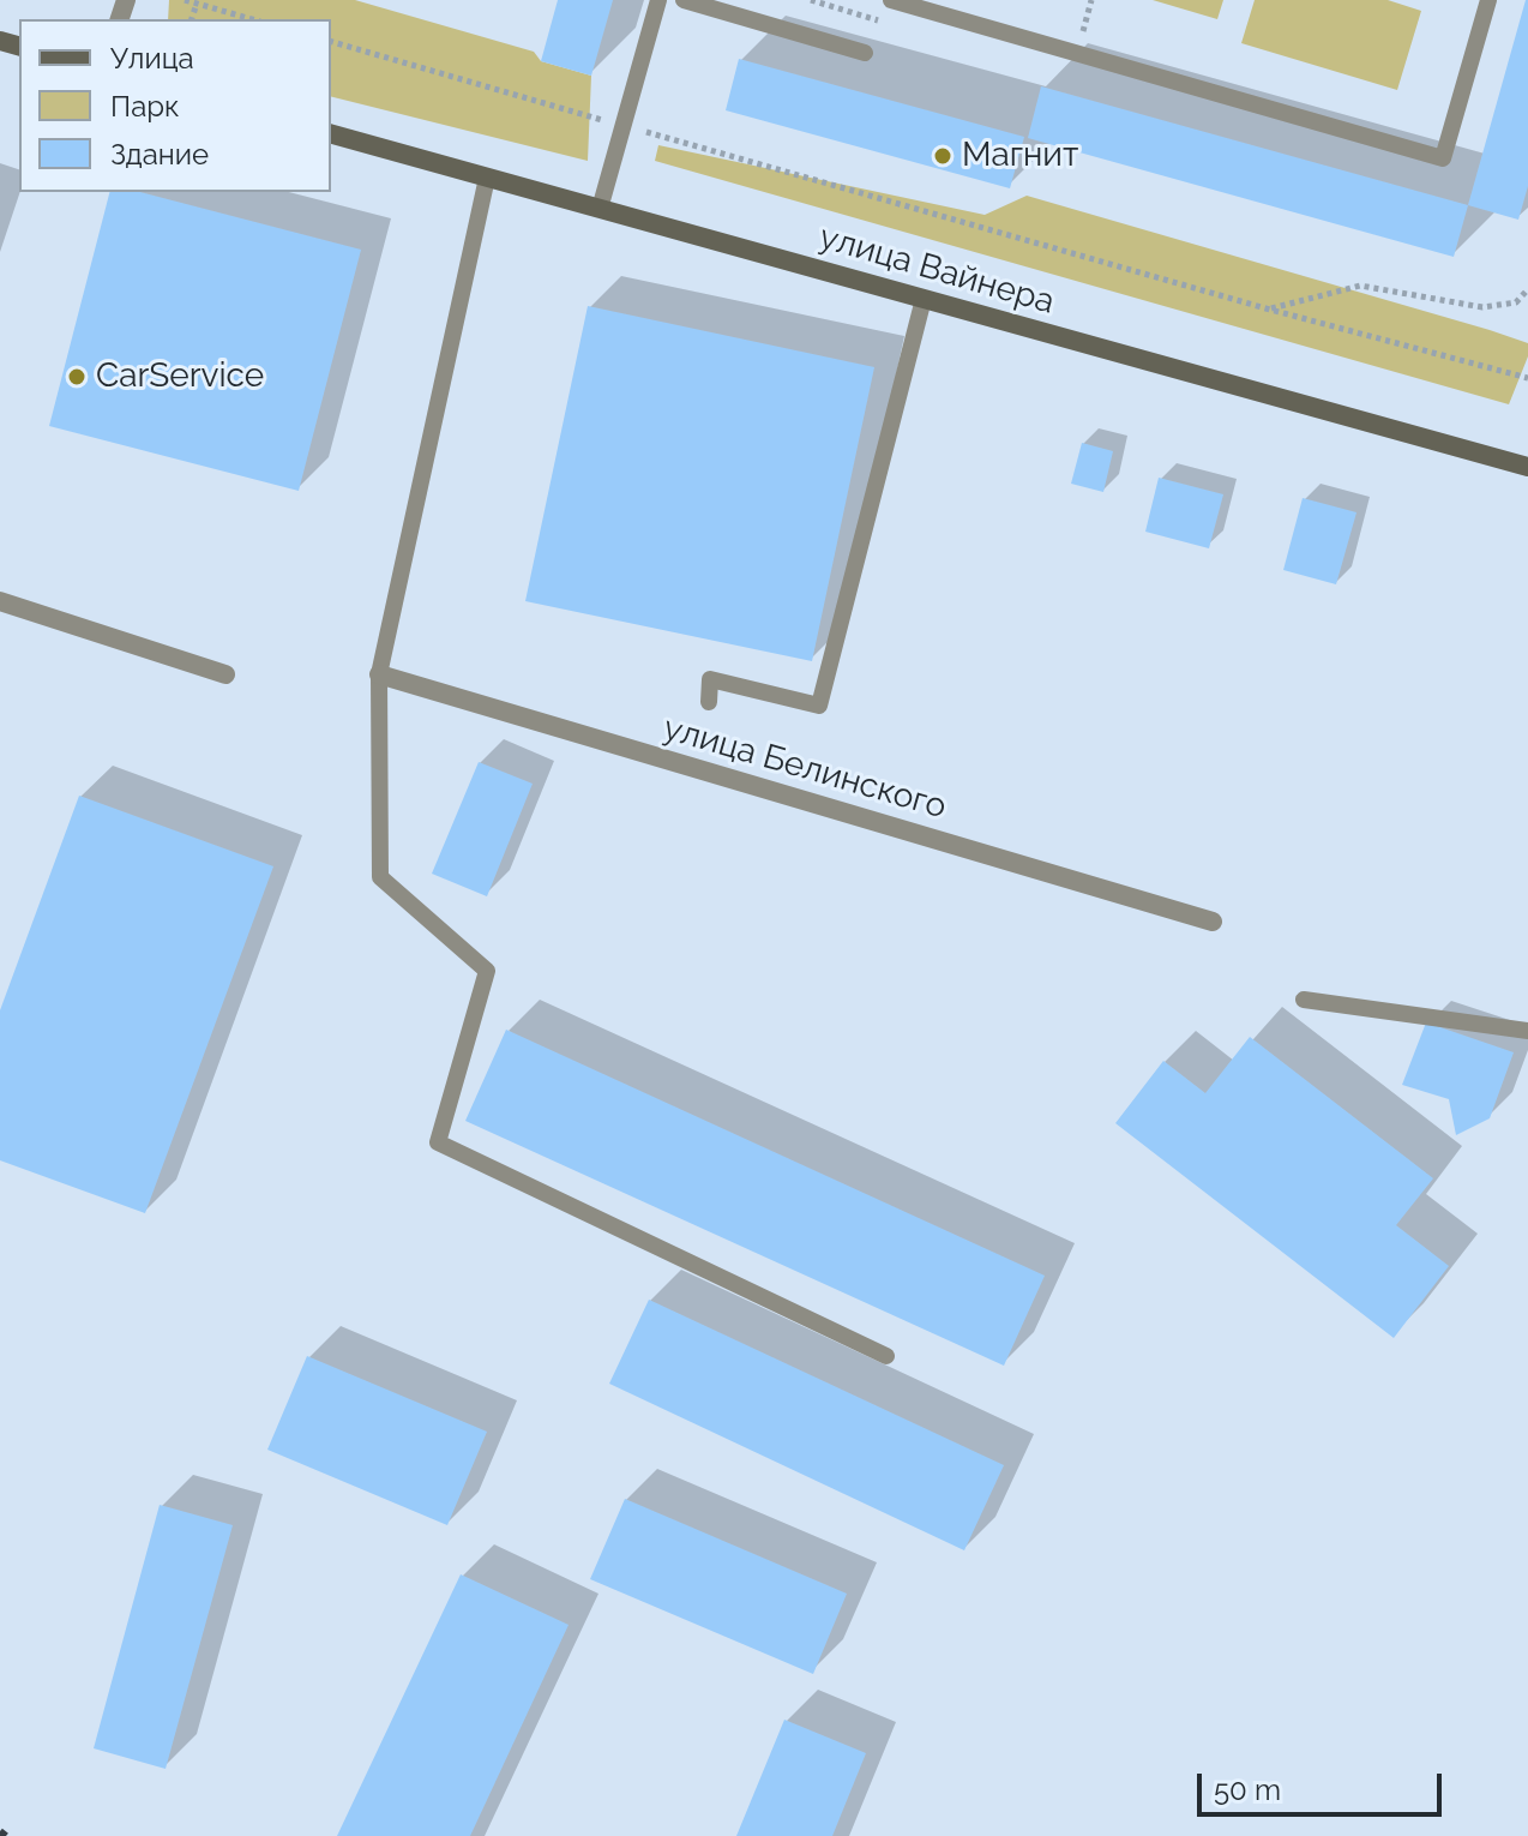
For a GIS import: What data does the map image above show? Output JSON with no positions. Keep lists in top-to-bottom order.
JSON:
{
  "streets": {
    "main road": ["улица Вайнера"],
    "street": ["улица Белинского"]
  },
  "places": ["Магнит", "CarService"],
  "legend": ["Улица", "Парк", "Здание"],
  "scale_bar": "50 m"
}
